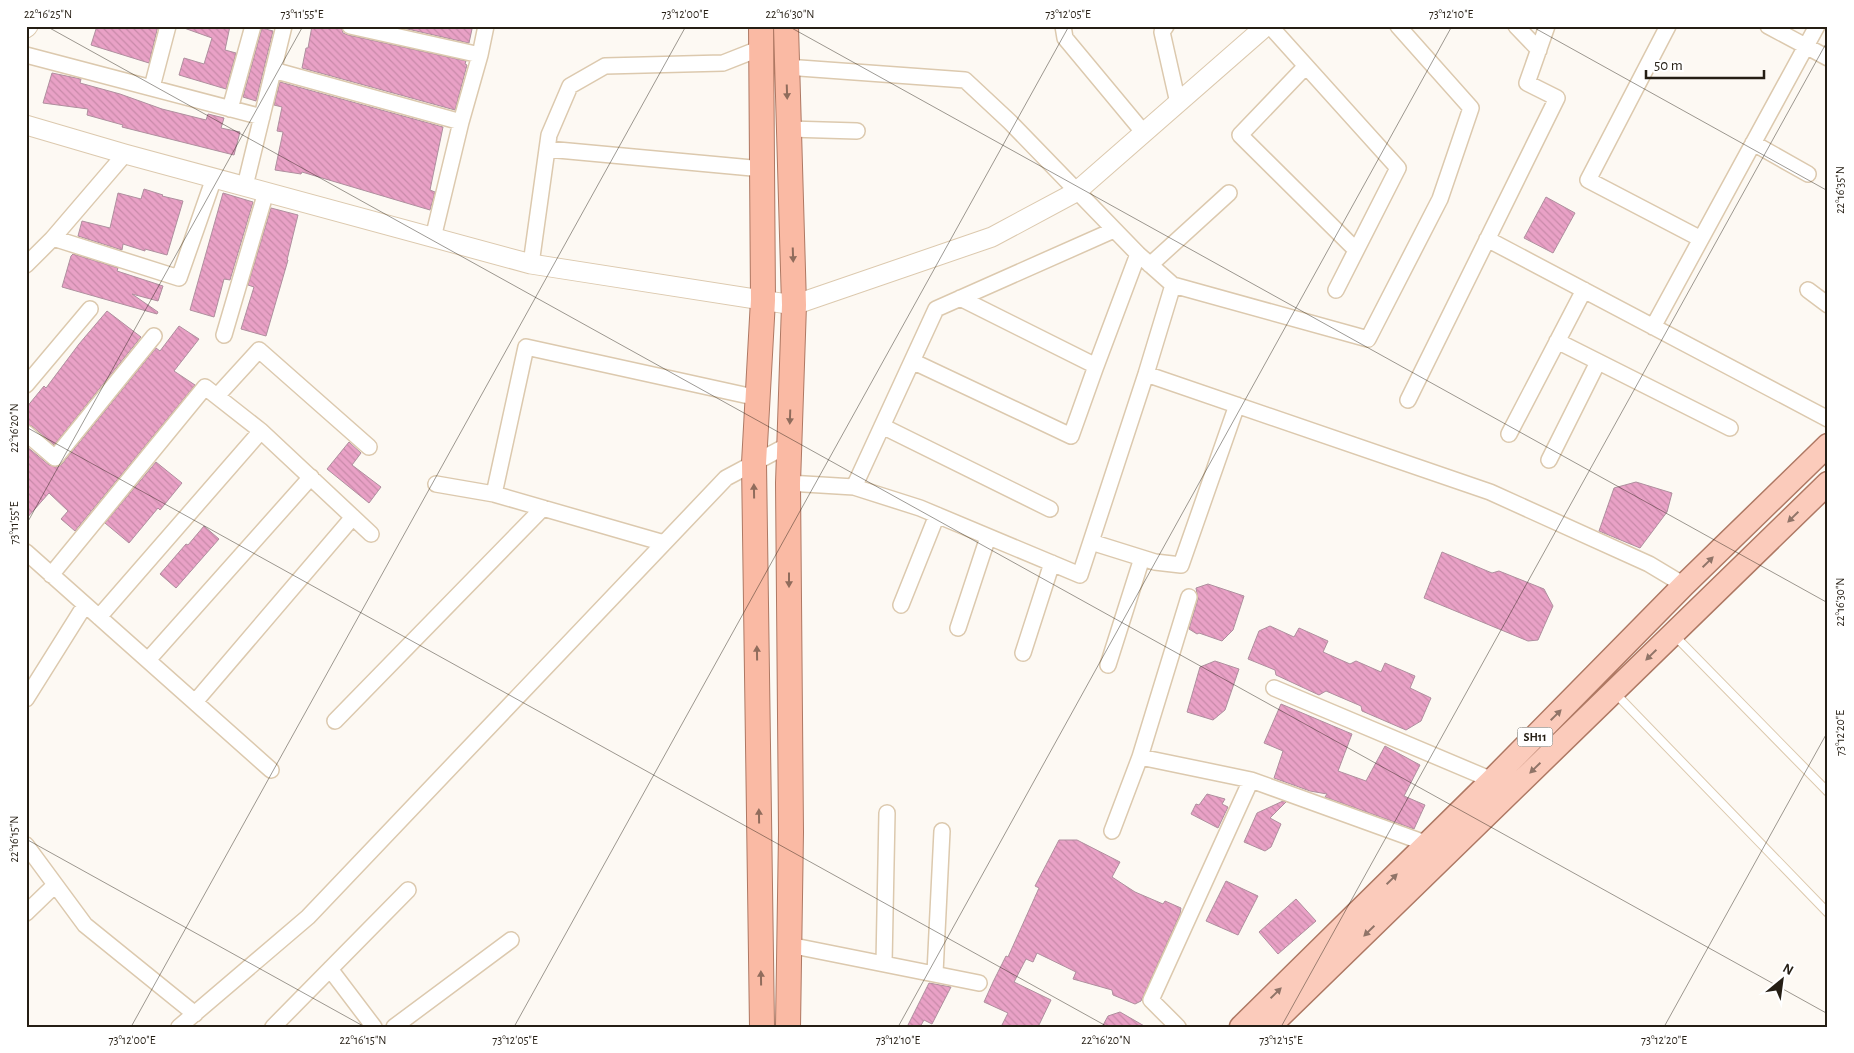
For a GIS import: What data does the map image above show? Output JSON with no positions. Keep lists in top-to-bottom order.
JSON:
{
  "streets": {
    "main road": ["SH11"]
  },
  "scale_bar": "50 m",
  "north": "top right",
  "coordinates": [
    "22°16'25\"N",
    "73°11'55\"E",
    "73°12'00\"E",
    "22°16'30\"N",
    "73°12'05\"E",
    "73°12'10\"E",
    "22°16'35\"N",
    "22°16'20\"N",
    "73°12'20\"E",
    "22°16'15\"N",
    "73°12'15\"E"
  ]
}
